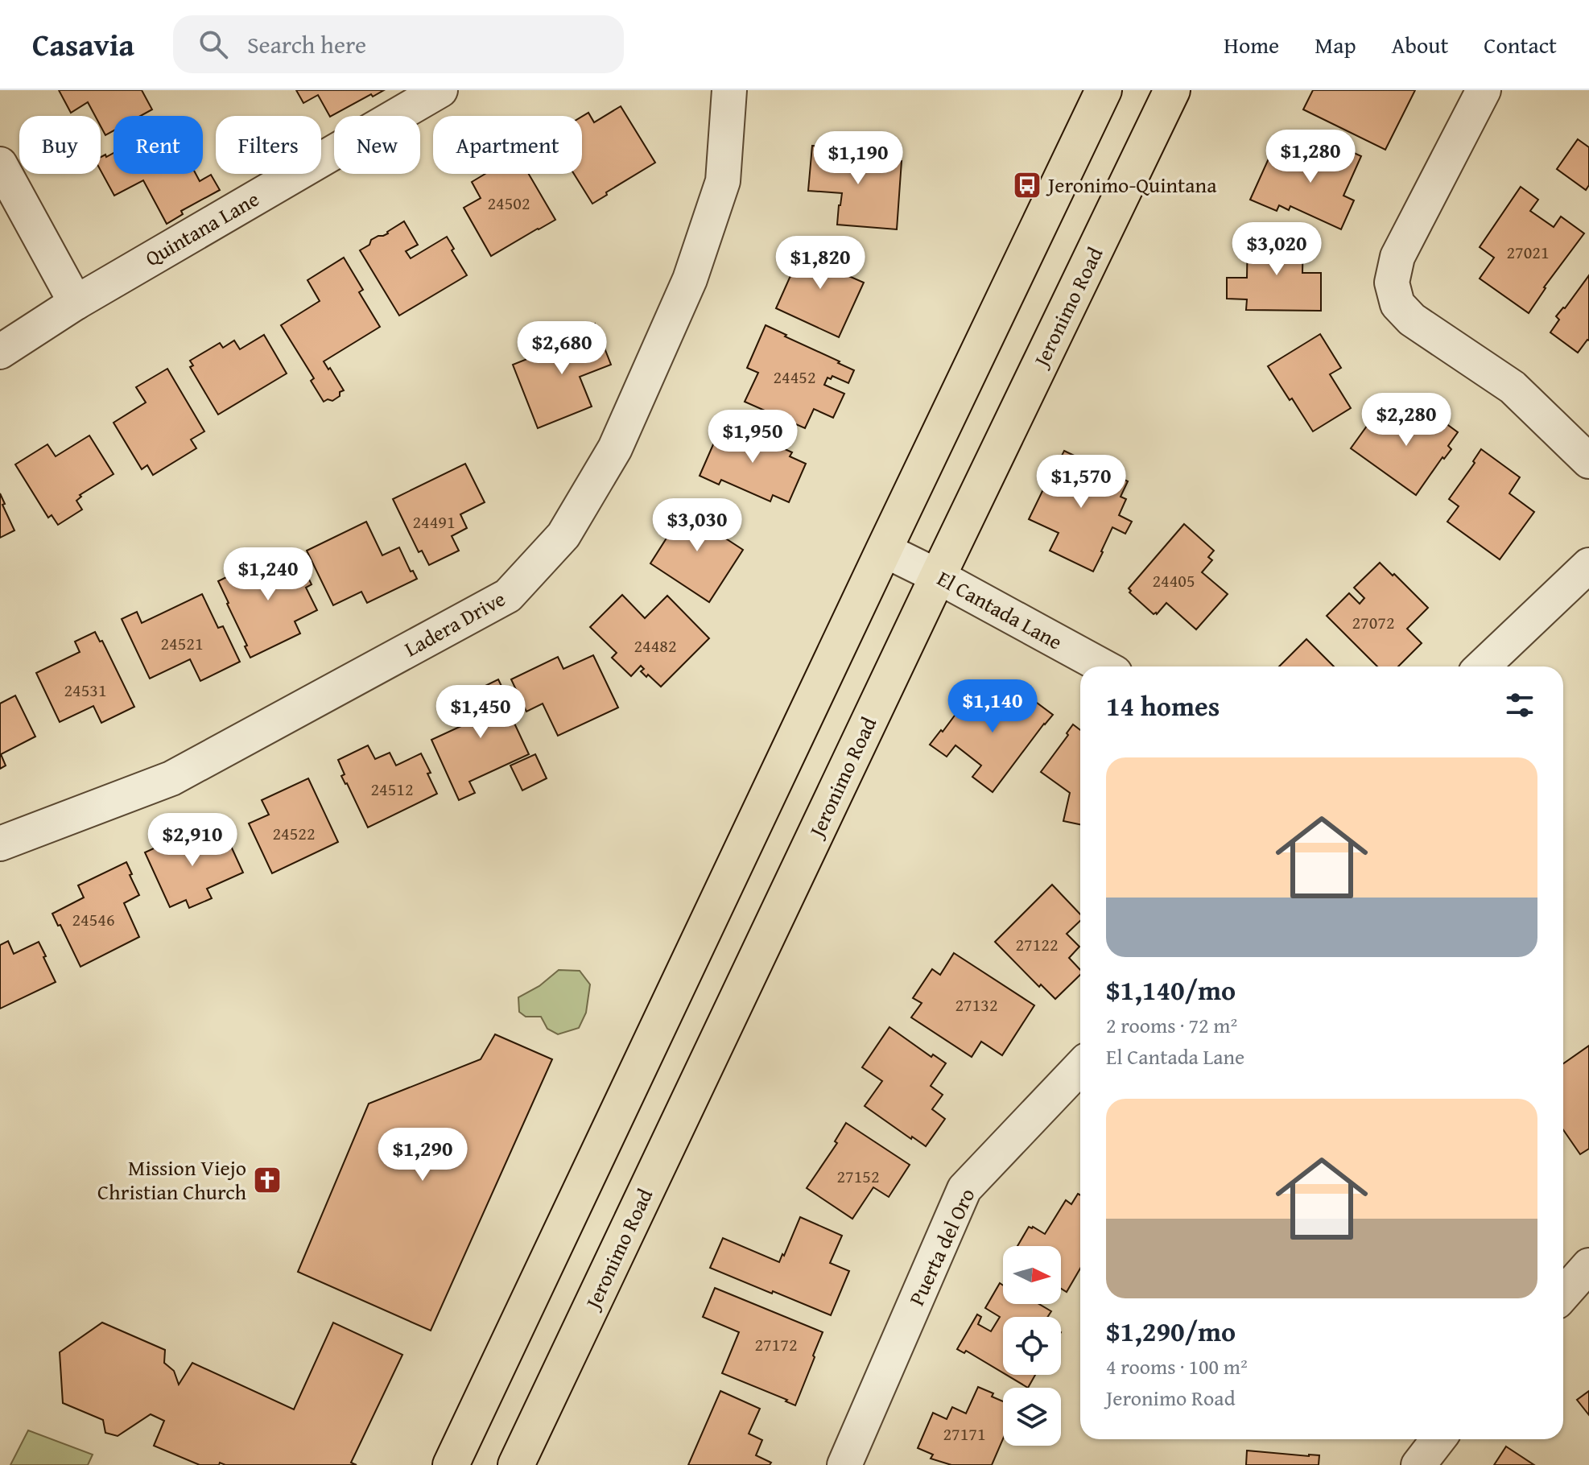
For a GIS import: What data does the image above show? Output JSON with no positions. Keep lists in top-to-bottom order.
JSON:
{
  "streets": {
    "main road": ["Jeronimo Road"],
    "street": [
      "Quintana Lane",
      "El Cantada Lane",
      "Ladera Drive",
      "Puerta del Oro"
    ]
  },
  "crossings": [
    ["Jeronimo Road", "El Cantada Lane"]
  ],
  "places": {
    "bus stop": ["Jeronimo-Quintana"],
    "church": ["Mission Viejo Christian Church"]
  },
  "house_numbers": [
    "24502",
    "27021",
    "24452",
    "24491",
    "24405",
    "27072",
    "24521",
    "24482",
    "24531",
    "24512",
    "24522",
    "24546",
    "27122",
    "27132",
    "27152",
    "27172",
    "27171"
  ],
  "north": "right",
  "page": {
    "header": "Casavia",
    "search": "Search here",
    "nav": [
      "Home",
      "Map",
      "About",
      "Contact"
    ],
    "chip": [
      "Buy",
      "Rent",
      "Filters",
      "New",
      "Apartment"
    ],
    "price": [
      "$1,280",
      "$1,190",
      "$3,020",
      "$1,820",
      "$2,680",
      "$2,280",
      "$1,950",
      "$1,570",
      "$3,030",
      "$1,240",
      "$1,140",
      "$1,450",
      "$2,910",
      "$1,290"
    ],
    "heading": "14 homes",
    "list": [
      {
        "name": "$1,140/mo",
        "note": "2 rooms · 72 m² · El Cantada Lane"
      },
      {
        "name": "$1,290/mo",
        "note": "4 rooms · 100 m² · Jeronimo Road"
      }
    ]
  }
}
